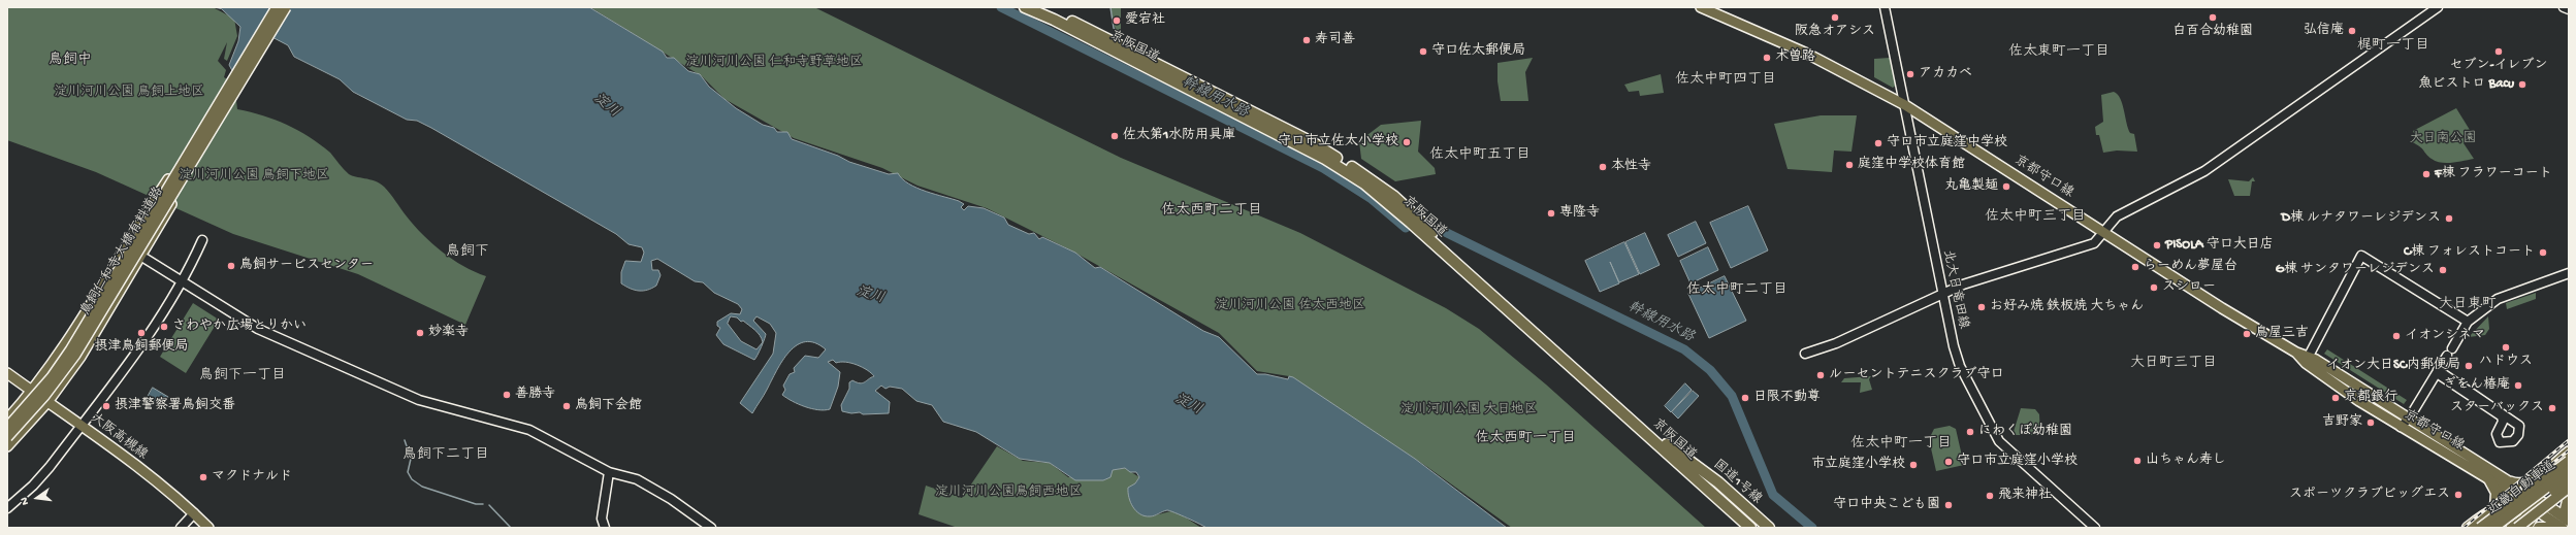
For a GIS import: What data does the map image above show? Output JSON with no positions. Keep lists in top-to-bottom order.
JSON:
{
  "streets": {
    "highway": ["京阪国道", "国道1号線", "近畿自動車道"],
    "main road": ["京都守口線", "鳥飼仁和寺大橋有料道路", "大阪高槻線"],
    "street": ["北大日竜田線"]
  },
  "crossings": [
    ["京阪国道", "国道1号線"],
    ["京都守口線", "北大日竜田線"]
  ],
  "districts": [
    "梶町一丁目",
    "佐太東町一丁目",
    "鳥飼中",
    "佐太中町四丁目",
    "佐太中町五丁目",
    "佐太西町二丁目",
    "佐太中町三丁目",
    "鳥飼下",
    "佐太中町二丁目",
    "大日東町",
    "大日町三丁目",
    "鳥飼下一丁目",
    "佐太西町一丁目",
    "佐太中町一丁目",
    "鳥飼下二丁目"
  ],
  "water": ["幹線用水路", "淀川"],
  "parks": [
    "淀川河川公園 仁和寺野草地区",
    "淀川河川公園 鳥飼上地区",
    "大日南公園",
    "淀川河川公園 鳥飼下地区",
    "淀川河川公園 佐太西地区",
    "淀川河川公園 大日地区",
    "淀川河川公園鳥飼西地区"
  ],
  "places": [
    "阪急オアシス",
    "白百合幼稚園",
    "愛宕社",
    "弘信庵",
    "寿司善",
    "守口佐太郵便局",
    "セブン-イレブン",
    "木曽路",
    "アカカベ",
    "魚ビストロ Bacu",
    "佐太第1水防用具庫",
    "守口市立佐太小学校",
    "守口市立庭窪中学校",
    "庭窪中学校体育館",
    "本性寺",
    "F棟 フラワーコート",
    "丸亀製麺",
    "専隆寺",
    "D棟 ルナタワーレジデンス",
    "PISOLA 守口大日店",
    "C棟 フォレストコート",
    "鳥飼サービスセンター",
    "らーめん夢屋台",
    "G棟 サンタワーレジデンス",
    "スシロー",
    "お好み焼 鉄板焼 大ちゃん",
    "さわやか広場とりかい",
    "摂津鳥飼郵便局",
    "妙楽寺",
    "鳥屋三吉",
    "イオンシネマ",
    "ハドウス",
    "イオン大日SC内郵便局",
    "ルーセントテニスクラブ守口",
    "ぎをん椿庵",
    "善勝寺",
    "日限不動尊",
    "京都銀行",
    "摂津警察署鳥飼交番",
    "鳥飼下会館",
    "スターバックス",
    "吉野家",
    "にわくぼ幼稚園",
    "山ちゃん寿し",
    "守口市立庭窪小学校",
    "市立庭窪小学校",
    "マクドナルド",
    "スポーツクラブビッグエス",
    "飛来神社",
    "守口中央こども園"
  ],
  "north": "left"
}
